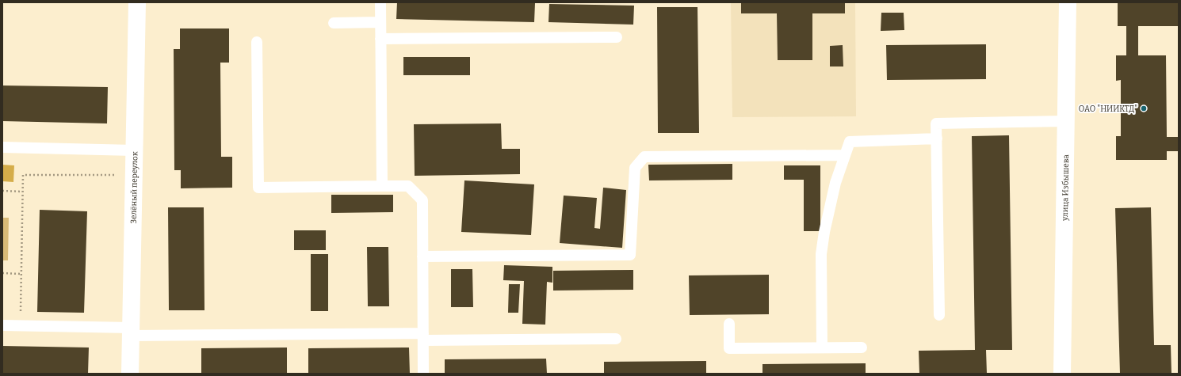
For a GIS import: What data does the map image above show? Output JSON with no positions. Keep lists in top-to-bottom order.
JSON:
{
  "streets": {
    "street": ["улица Избышева", "Зелёный переулок"]
  },
  "places": ["ОАО \"НИИКТД\""]
}
